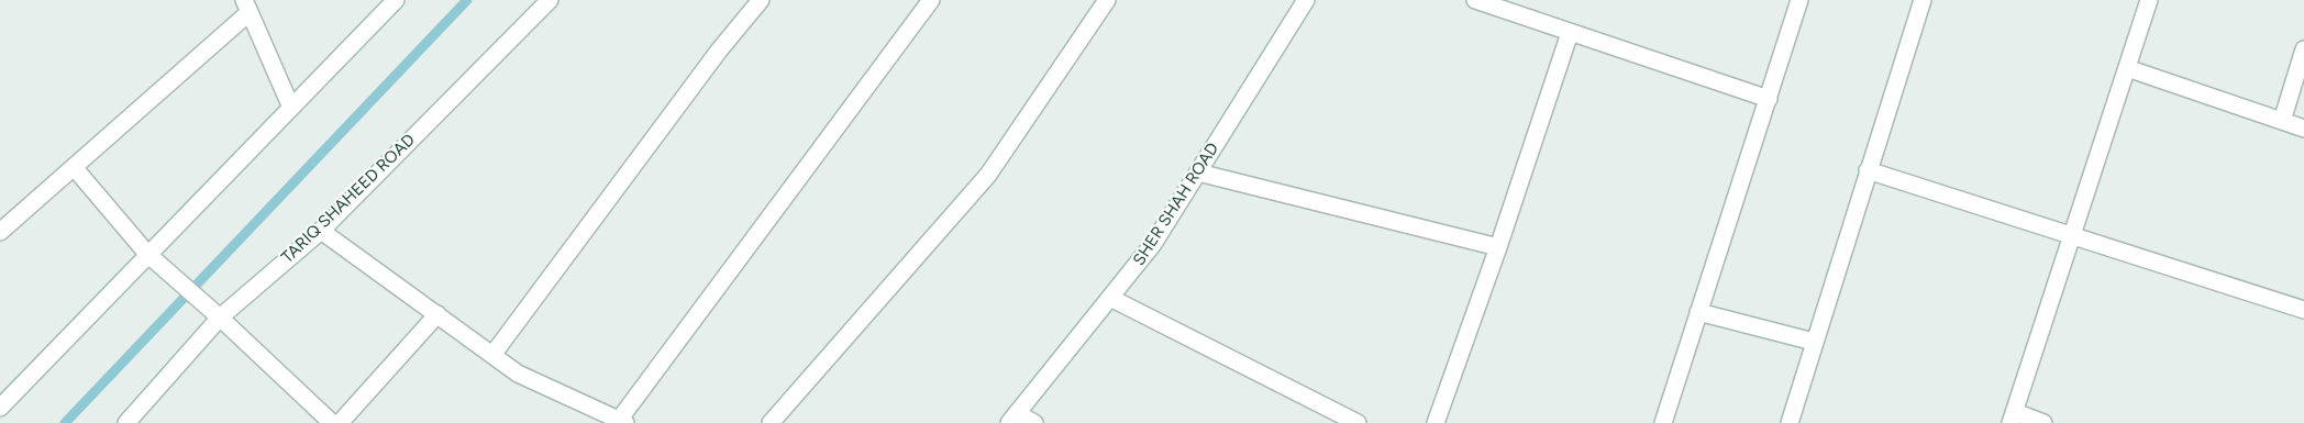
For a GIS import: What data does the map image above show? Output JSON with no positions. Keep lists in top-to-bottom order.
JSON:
{
  "streets": {
    "street": ["TARIQ SHAHEED ROAD", "SHER SHAH ROAD"]
  }
}
